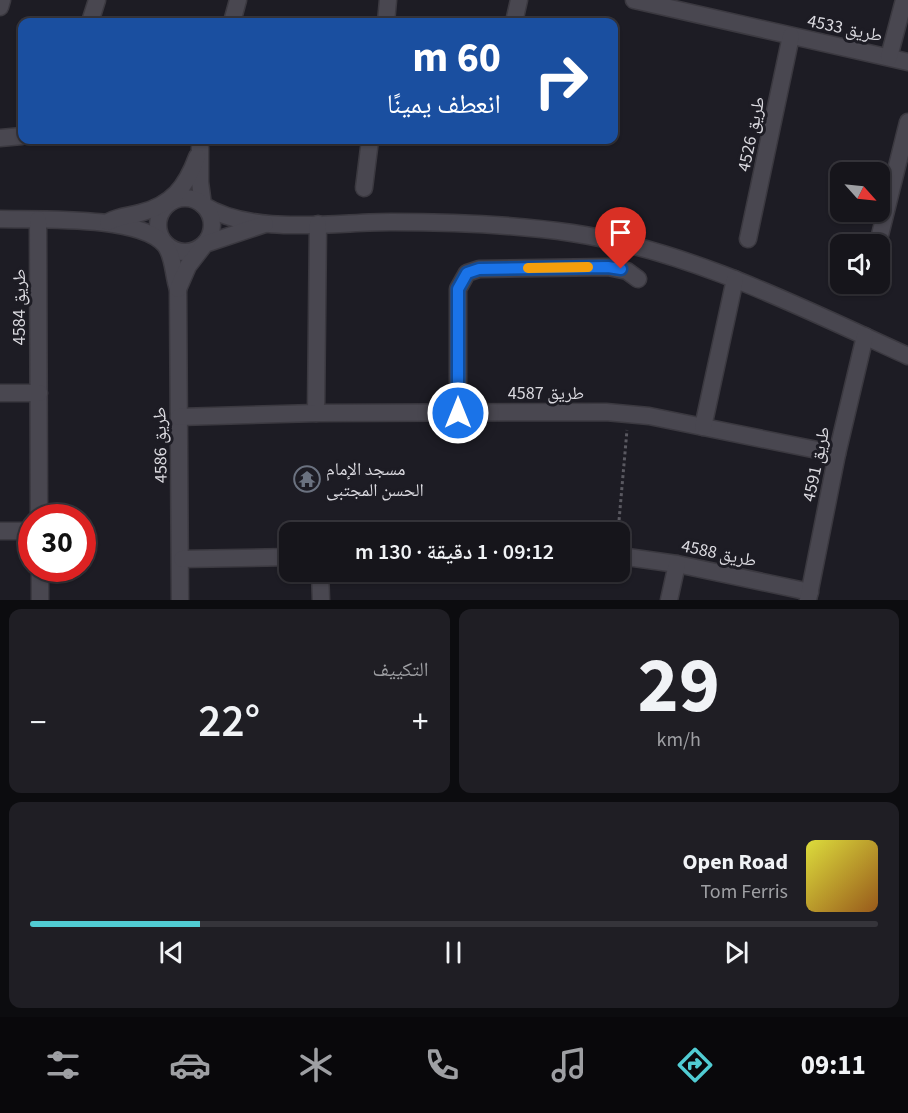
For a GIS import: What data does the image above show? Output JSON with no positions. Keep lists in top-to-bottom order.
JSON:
{
  "streets": {
    "street": [
      "طريق 4533",
      "طريق 4526",
      "طريق 4584",
      "طريق 4587",
      "طريق 4586",
      "طريق 4591",
      "طريق 4588"
    ]
  },
  "crossings": [
    ["طريق 4533", "طريق 4526"],
    ["طريق 4587", "طريق 4586"],
    ["طريق 4587", "طريق 4591"],
    ["طريق 4591", "طريق 4588"]
  ],
  "places": {
    "temple": ["مسجد الإمام الحسن المجتبى"]
  },
  "north": "bottom right",
  "page": {
    "turn": ["60 m", "انعطف يمينًا"],
    "limit": "30",
    "trip": "09:12 · 1 دقيقة · 130 m",
    "tile": [
      ["29", "km/h"],
      "التكييف"
    ],
    "heat": ["−", "22°", "+"],
    "song": ["Open Road", "Tom Ferris"],
    "tabs": "09:11"
  }
}
